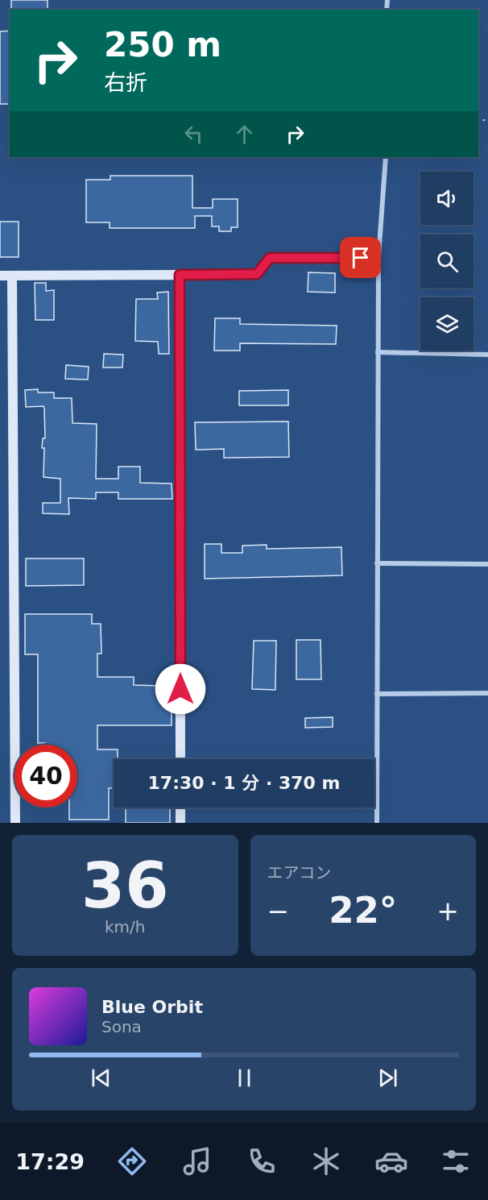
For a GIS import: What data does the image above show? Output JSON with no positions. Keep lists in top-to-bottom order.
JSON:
{
  "page": {
    "turn": ["250 m", "右折"],
    "limit": "40",
    "trip": "17:30 · 1 分 · 370 m",
    "tile": [
      ["36", "km/h"],
      "エアコン"
    ],
    "heat": ["−", "22°", "+"],
    "song": ["Blue Orbit", "Sona"],
    "tabs": "17:29"
  }
}
